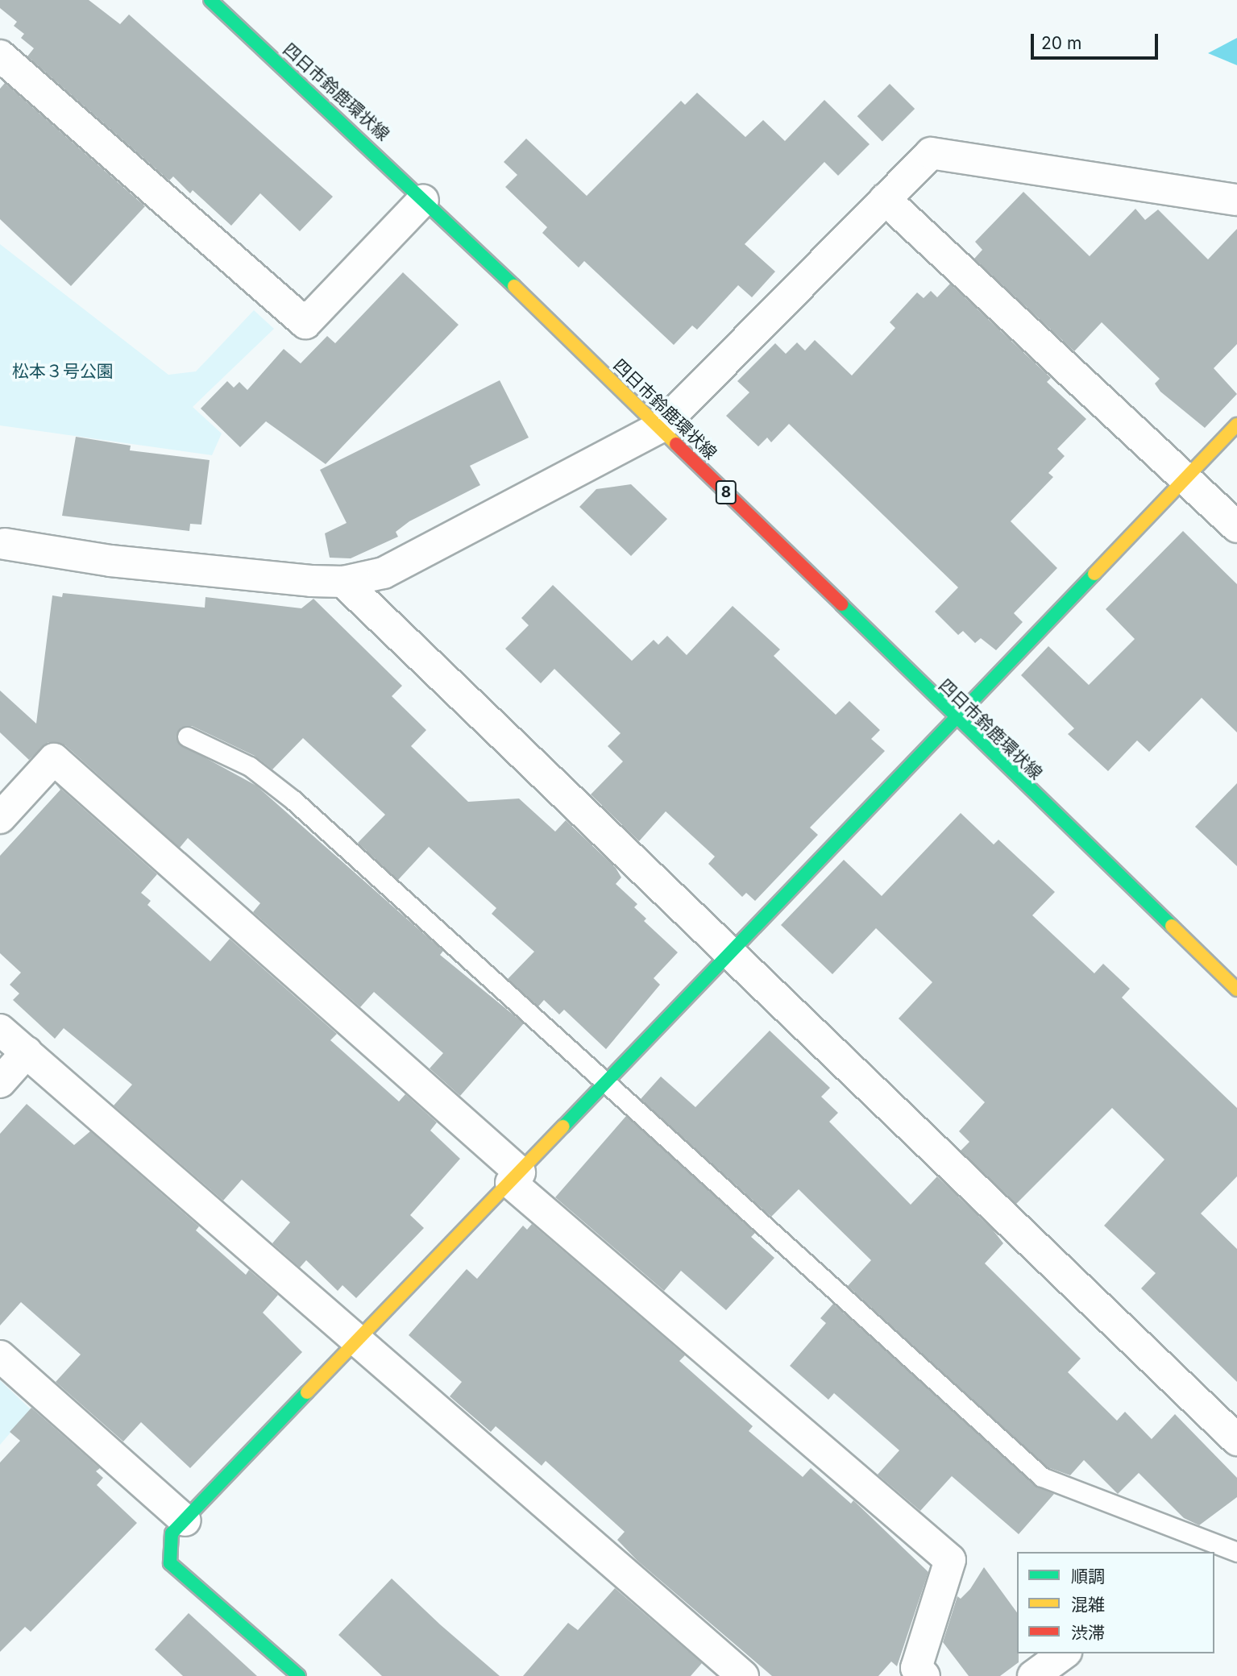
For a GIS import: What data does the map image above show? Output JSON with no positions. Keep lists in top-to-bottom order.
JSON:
{
  "streets": {
    "street": ["四日市鈴鹿環状線", "8"]
  },
  "parks": ["松本３号公園"],
  "legend": ["順調", "混雑", "渋滞"],
  "scale_bar": "20 m"
}
